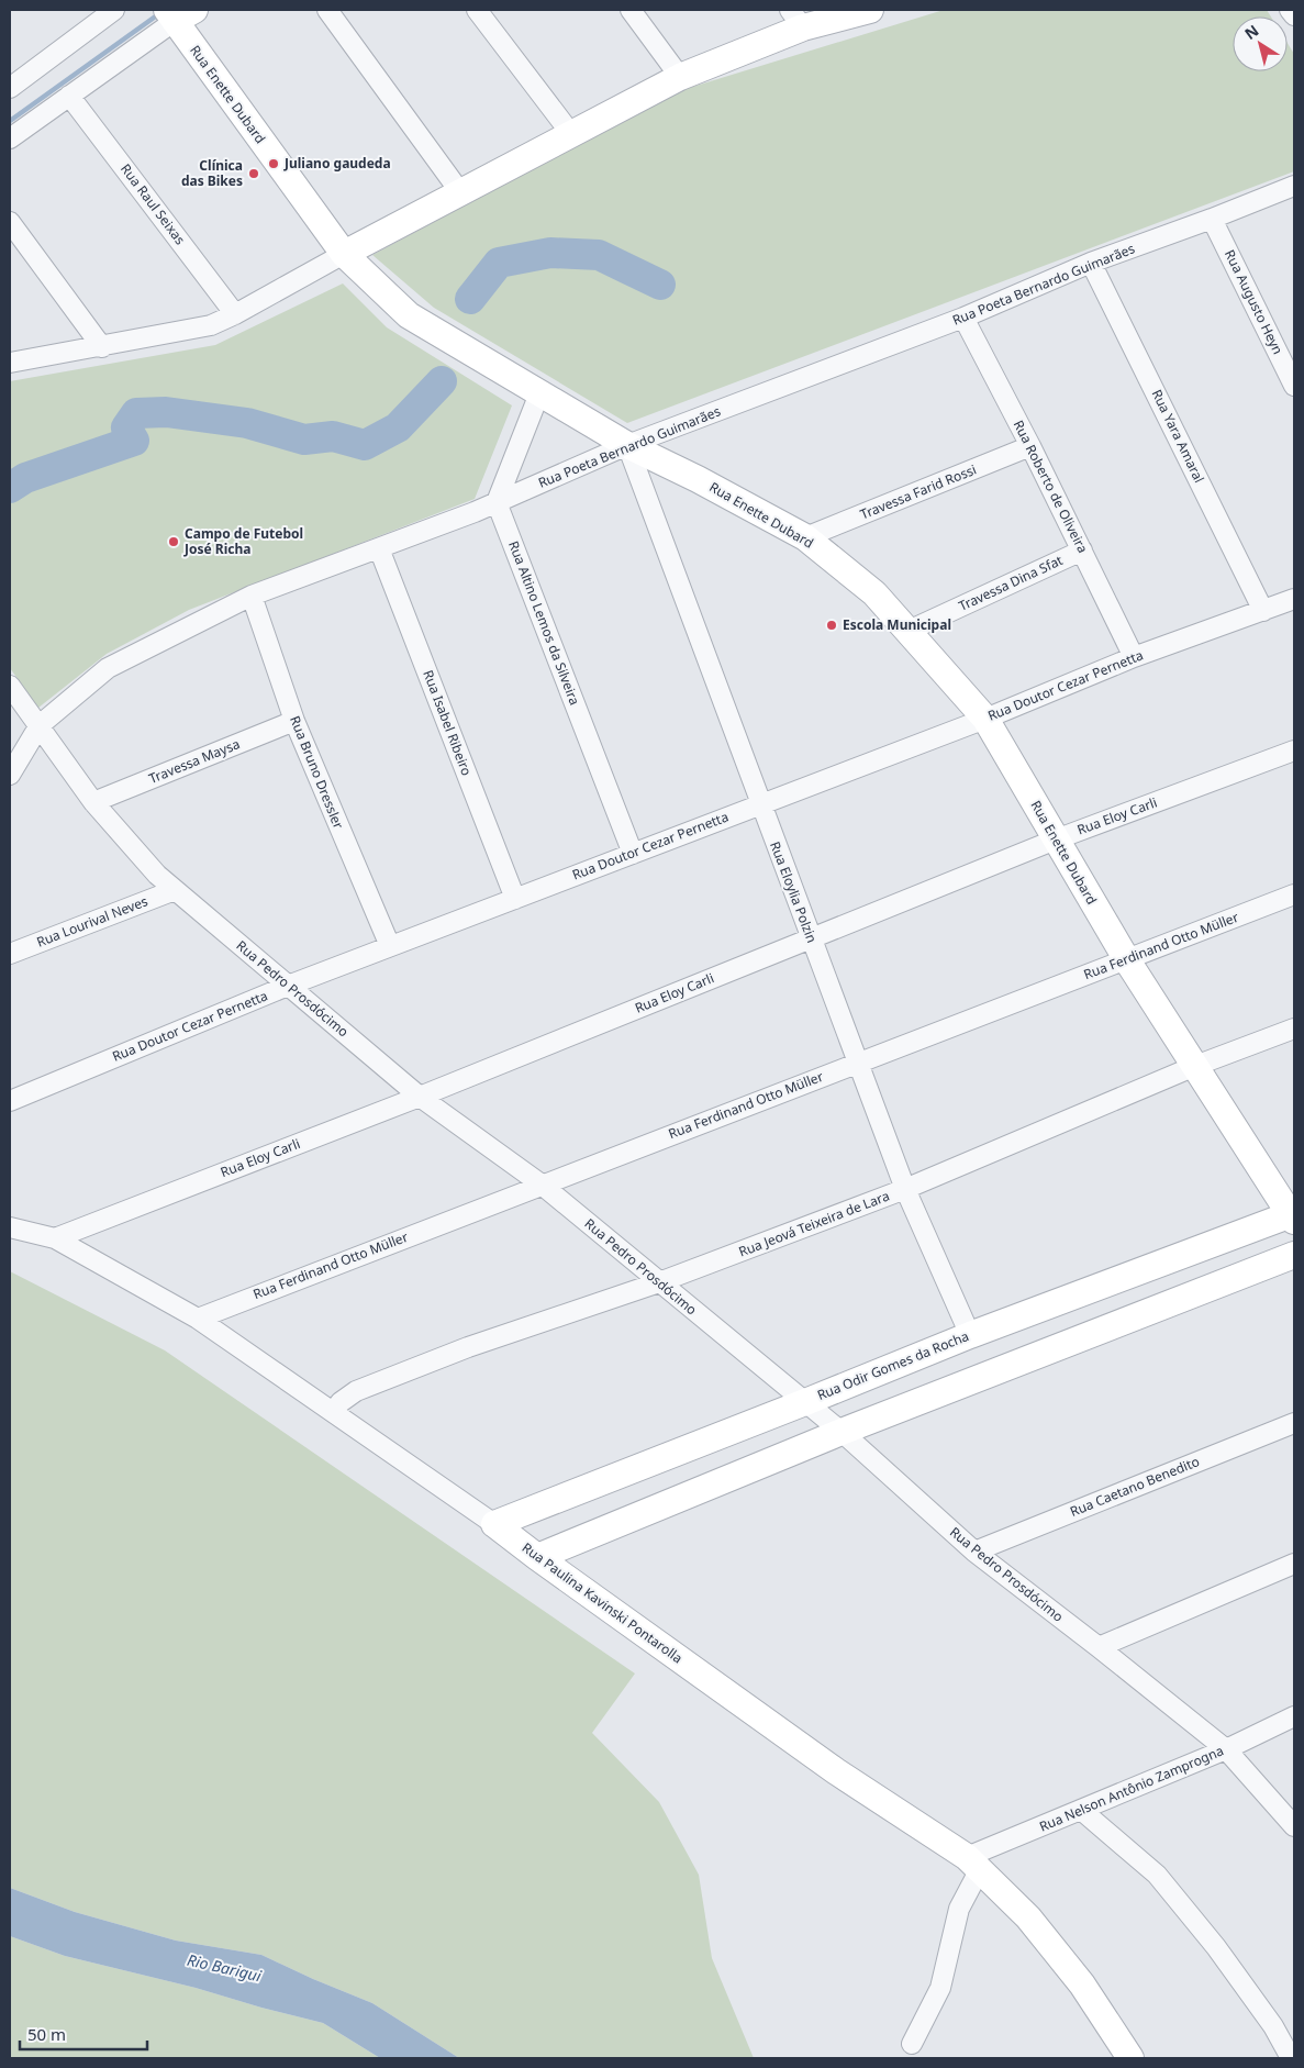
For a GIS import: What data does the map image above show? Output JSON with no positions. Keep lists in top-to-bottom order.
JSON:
{
  "streets": {
    "street": [
      "Rua Enette Dubard",
      "Rua Raul Seixas",
      "Rua Poeta Bernardo Guimarães",
      "Rua Augusto Heyn",
      "Rua Yara Amaral",
      "Rua Roberto de Oliveira",
      "Travessa Farid Rossi",
      "Travessa Dina Sfat",
      "Rua Altino Lemos da Silveira",
      "Rua Doutor Cezar Pernetta",
      "Rua Isabel Ribeiro",
      "Travessa Maysa",
      "Rua Bruno Dressler",
      "Rua Eloy Carli",
      "Rua Eloylia Polzin",
      "Rua Lourival Neves",
      "Rua Ferdinand Otto Müller",
      "Rua Pedro Prosdócimo",
      "Rua Jeová Teixeira de Lara",
      "Rua Odir Gomes da Rocha",
      "Rua Caetano Benedito",
      "Rua Paulina Kavinski Pontarolla",
      "Rua Nelson Antônio Zamprogna"
    ]
  },
  "crossings": [
    ["Rua Enette Dubard", "Rua Poeta Bernardo Guimarães"],
    ["Rua Enette Dubard", "Travessa Farid Rossi"],
    ["Rua Enette Dubard", "Travessa Dina Sfat"],
    ["Rua Enette Dubard", "Rua Doutor Cezar Pernetta"],
    ["Rua Enette Dubard", "Rua Eloy Carli"],
    ["Rua Enette Dubard", "Rua Eloylia Polzin"],
    ["Rua Enette Dubard", "Rua Ferdinand Otto Müller"],
    ["Rua Enette Dubard", "Rua Jeová Teixeira de Lara"],
    ["Rua Enette Dubard", "Rua Odir Gomes da Rocha"],
    ["Rua Poeta Bernardo Guimarães", "Rua Augusto Heyn"],
    ["Rua Poeta Bernardo Guimarães", "Rua Yara Amaral"],
    ["Rua Poeta Bernardo Guimarães", "Rua Roberto de Oliveira"],
    ["Rua Poeta Bernardo Guimarães", "Rua Altino Lemos da Silveira"],
    ["Rua Poeta Bernardo Guimarães", "Rua Isabel Ribeiro"],
    ["Rua Poeta Bernardo Guimarães", "Rua Bruno Dressler"],
    ["Rua Poeta Bernardo Guimarães", "Rua Eloylia Polzin"],
    ["Rua Poeta Bernardo Guimarães", "Rua Pedro Prosdócimo"],
    ["Rua Yara Amaral", "Rua Doutor Cezar Pernetta"],
    ["Rua Roberto de Oliveira", "Travessa Farid Rossi"],
    ["Rua Roberto de Oliveira", "Travessa Dina Sfat"],
    ["Rua Roberto de Oliveira", "Rua Doutor Cezar Pernetta"],
    ["Rua Altino Lemos da Silveira", "Rua Doutor Cezar Pernetta"],
    ["Rua Doutor Cezar Pernetta", "Rua Isabel Ribeiro"],
    ["Rua Doutor Cezar Pernetta", "Rua Bruno Dressler"],
    ["Rua Doutor Cezar Pernetta", "Rua Eloylia Polzin"],
    ["Rua Doutor Cezar Pernetta", "Rua Pedro Prosdócimo"],
    ["Travessa Maysa", "Rua Bruno Dressler"],
    ["Travessa Maysa", "Rua Pedro Prosdócimo"],
    ["Rua Eloy Carli", "Rua Eloylia Polzin"],
    ["Rua Eloy Carli", "Rua Pedro Prosdócimo"],
    ["Rua Eloy Carli", "Rua Paulina Kavinski Pontarolla"],
    ["Rua Eloylia Polzin", "Rua Ferdinand Otto Müller"],
    ["Rua Eloylia Polzin", "Rua Jeová Teixeira de Lara"],
    ["Rua Eloylia Polzin", "Rua Odir Gomes da Rocha"],
    ["Rua Lourival Neves", "Rua Pedro Prosdócimo"],
    ["Rua Ferdinand Otto Müller", "Rua Pedro Prosdócimo"],
    ["Rua Ferdinand Otto Müller", "Rua Paulina Kavinski Pontarolla"],
    ["Rua Pedro Prosdócimo", "Rua Jeová Teixeira de Lara"],
    ["Rua Pedro Prosdócimo", "Rua Odir Gomes da Rocha"],
    ["Rua Pedro Prosdócimo", "Rua Caetano Benedito"],
    ["Rua Pedro Prosdócimo", "Rua Nelson Antônio Zamprogna"],
    ["Rua Jeová Teixeira de Lara", "Rua Paulina Kavinski Pontarolla"],
    ["Rua Odir Gomes da Rocha", "Rua Paulina Kavinski Pontarolla"],
    ["Rua Paulina Kavinski Pontarolla", "Rua Nelson Antônio Zamprogna"]
  ],
  "water": ["Rio Barigui"],
  "places": [
    "Juliano gaudeda",
    "Clínica das Bikes",
    "Campo de Futebol José Richa",
    "Escola Municipal"
  ],
  "scale_bar": "50 m",
  "north": "top left"
}
